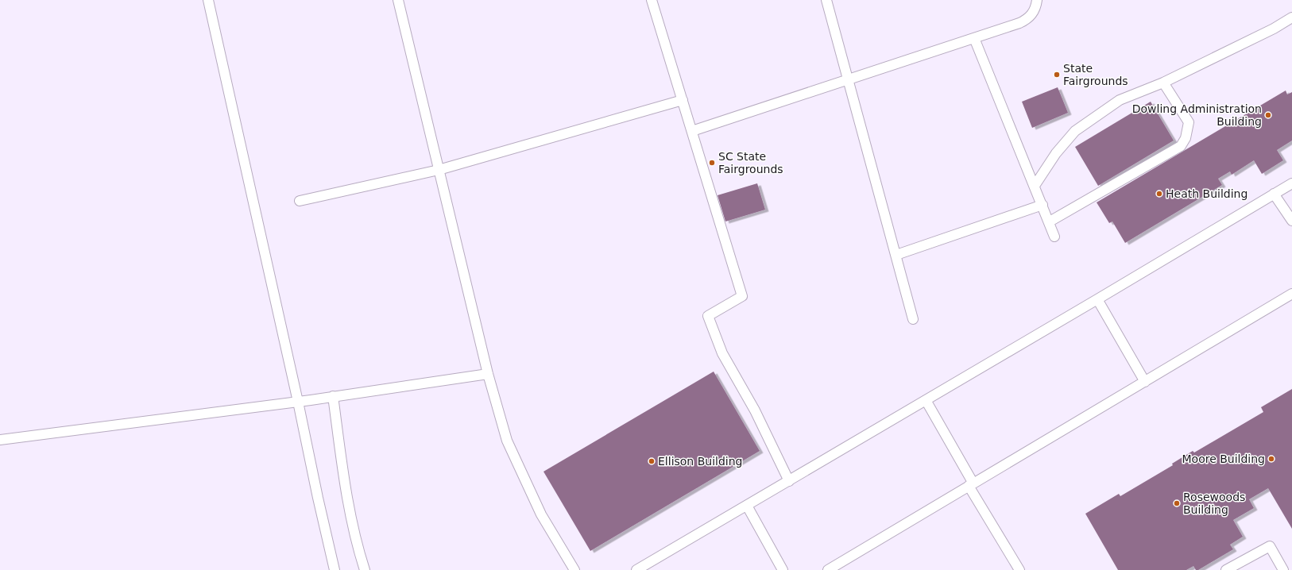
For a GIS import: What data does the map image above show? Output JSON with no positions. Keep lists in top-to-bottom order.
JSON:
{
  "places": [
    "State Fairgrounds",
    "Dowling Administration Building",
    "SC State Fairgrounds",
    "Heath Building",
    "Moore Building",
    "Ellison Building",
    "Rosewoods Building"
  ]
}
